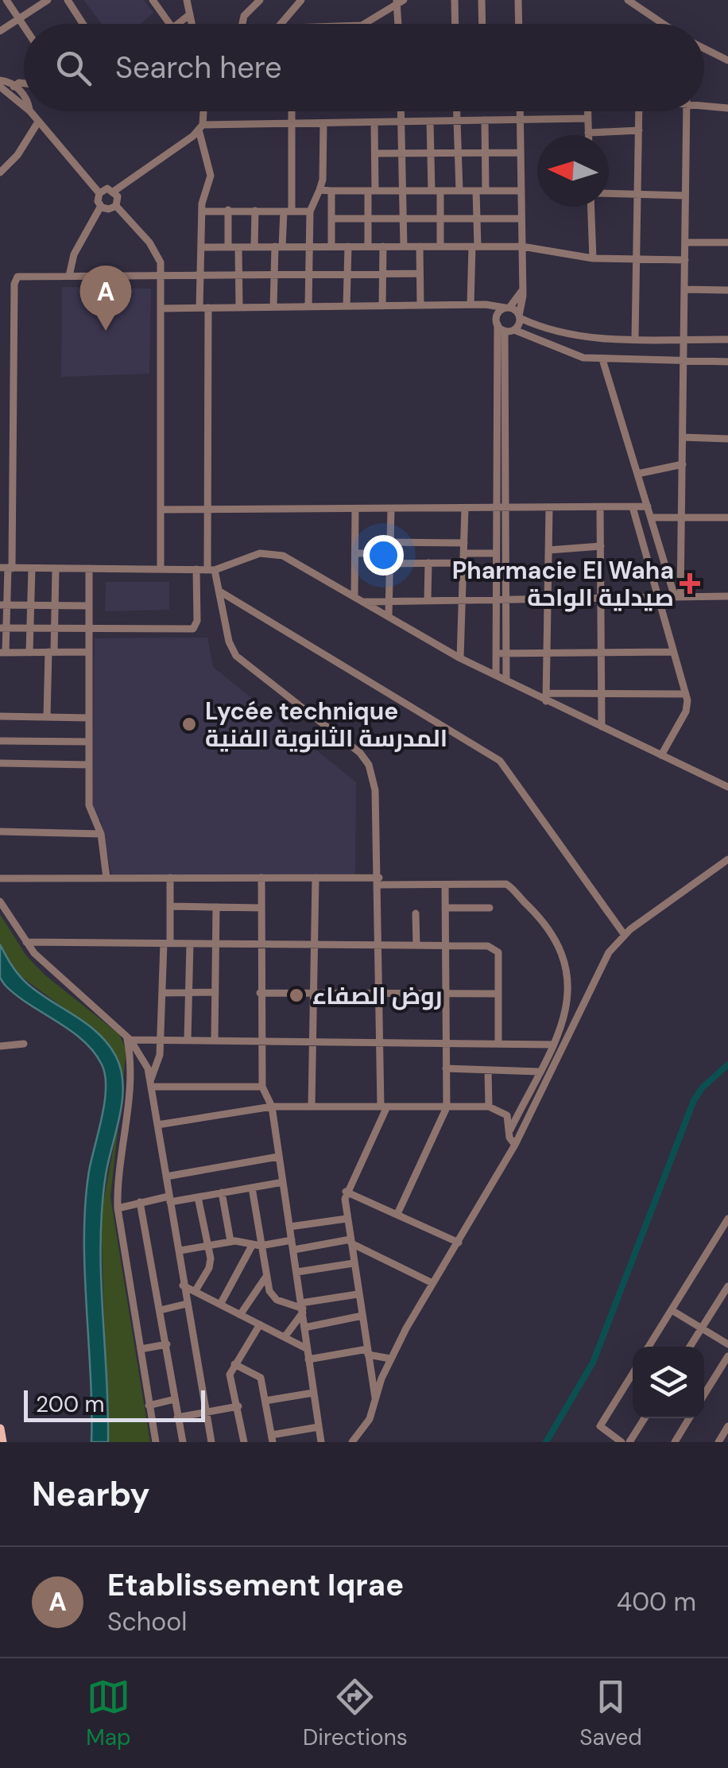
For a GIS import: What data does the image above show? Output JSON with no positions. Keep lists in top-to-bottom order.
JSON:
{
  "places": {
    "health": ["Pharmacie El Waha صيدلية الواحة"],
    "other": ["Lycée technique المدرسة الثانوية الفنية", "روض الصفاء"]
  },
  "scale_bar": "200 m",
  "north": "left",
  "page": {
    "search": "Search here",
    "pins": "A",
    "scale": "200 m",
    "heading": "Nearby",
    "list": [
      {
        "mark": "A",
        "name": "Etablissement Iqrae",
        "note": "School",
        "value": "400 m"
      }
    ],
    "nav": ["Map", "Directions", "Saved"]
  }
}
